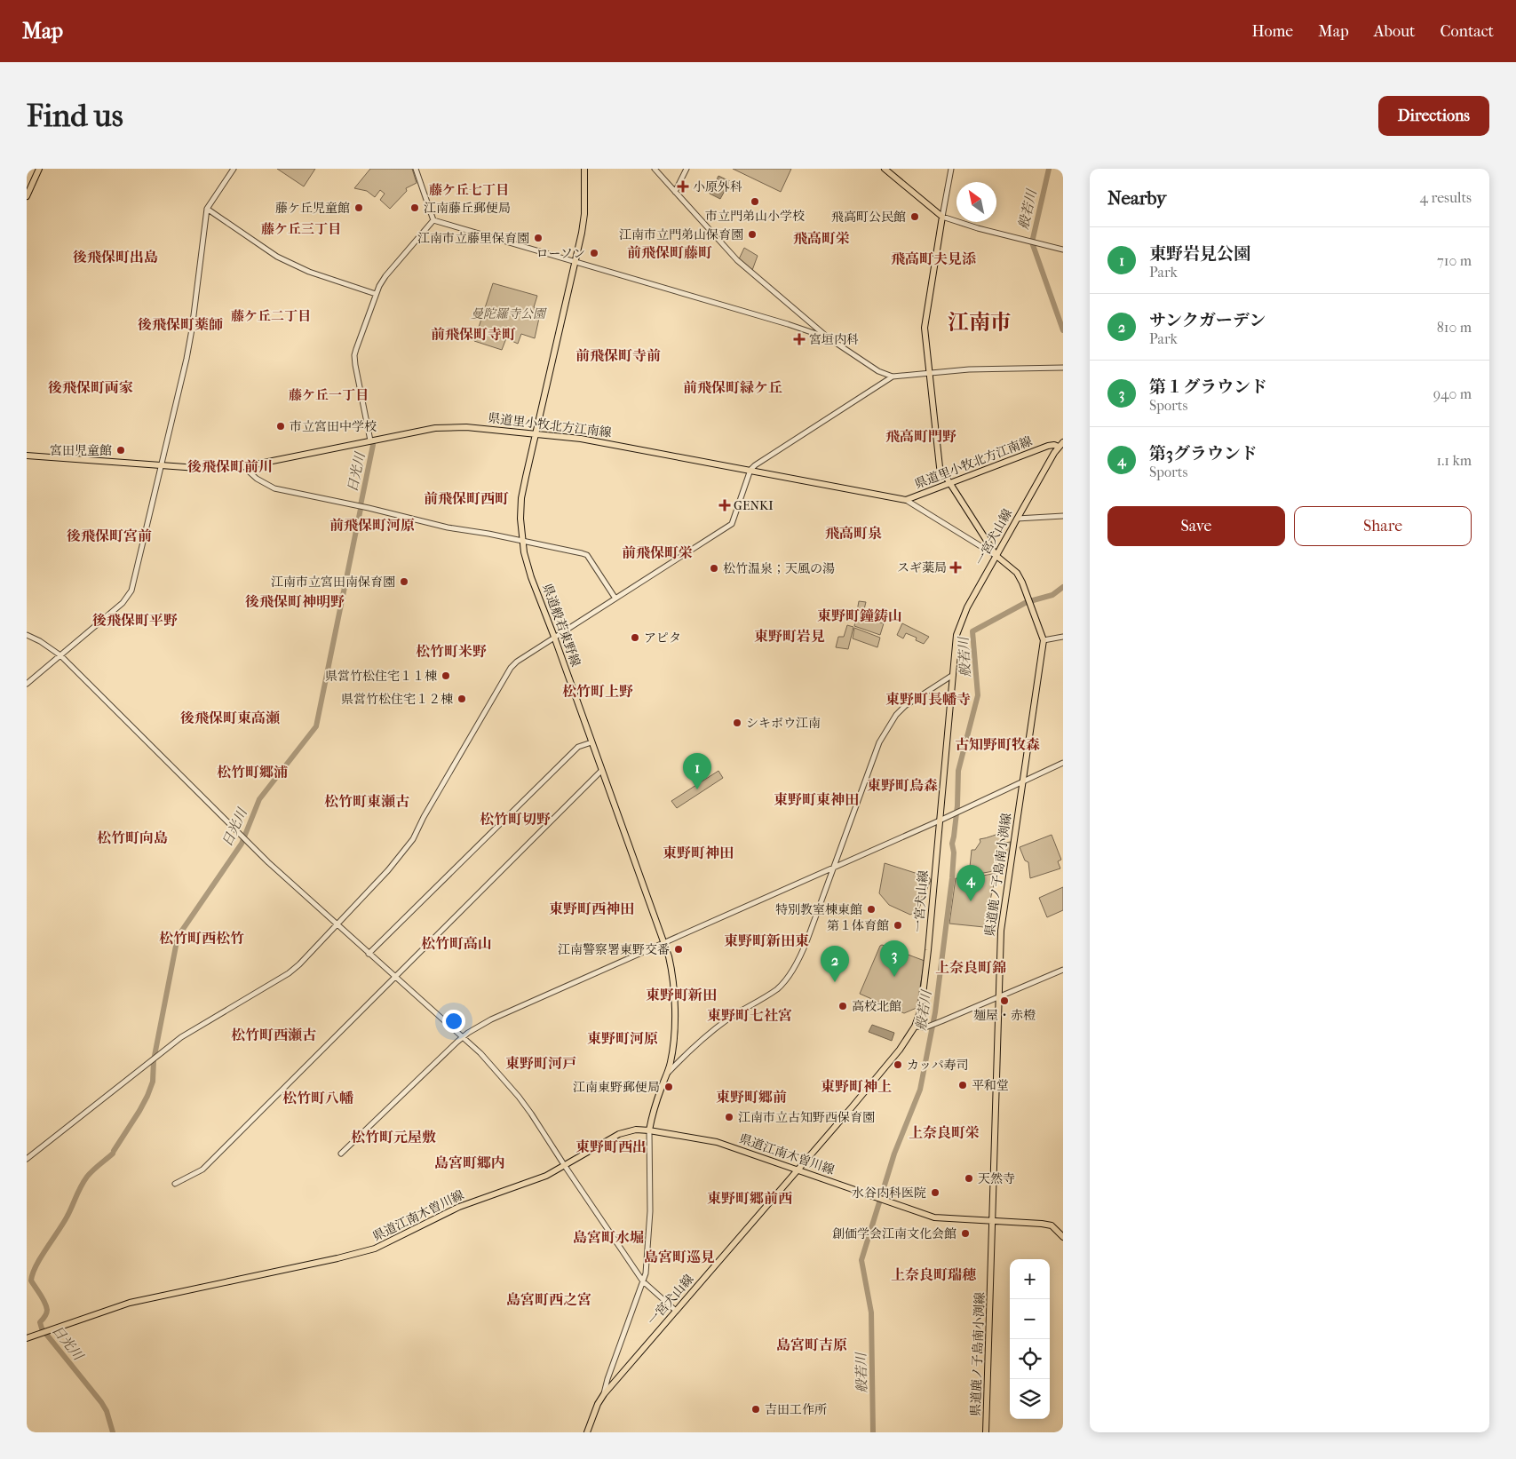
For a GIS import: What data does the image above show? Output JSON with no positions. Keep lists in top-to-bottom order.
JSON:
{
  "streets": {
    "main road": [
      "県道里小牧北方江南線",
      "一宮犬山線",
      "県道般若東野線",
      "県道鹿ノ子島南小渕線",
      "県道江南木曽川線"
    ]
  },
  "crossings": [
    ["県道里小牧北方江南線", "一宮犬山線"],
    ["県道里小牧北方江南線", "県道般若東野線"],
    ["県道里小牧北方江南線", "県道鹿ノ子島南小渕線"],
    ["一宮犬山線", "県道鹿ノ子島南小渕線"],
    ["一宮犬山線", "県道江南木曽川線"],
    ["県道般若東野線", "県道江南木曽川線"],
    ["県道鹿ノ子島南小渕線", "県道江南木曽川線"]
  ],
  "districts": [
    "藤ケ丘七丁目",
    "藤ケ丘三丁目",
    "飛高町栄",
    "前飛保町藤町",
    "後飛保町出島",
    "飛高町夫見添",
    "藤ケ丘二丁目",
    "江南市",
    "後飛保町薬師",
    "前飛保町寺町",
    "前飛保町寺前",
    "後飛保町両家",
    "前飛保町緑ケ丘",
    "藤ケ丘一丁目",
    "飛高町門野",
    "後飛保町前川",
    "前飛保町西町",
    "前飛保町河原",
    "飛高町泉",
    "後飛保町宮前",
    "前飛保町栄",
    "後飛保町神明野",
    "東野町鐘鋳山",
    "後飛保町平野",
    "東野町岩見",
    "松竹町米野",
    "松竹町上野",
    "東野町長幡寺",
    "後飛保町東高瀬",
    "古知野町牧森",
    "松竹町郷浦",
    "東野町烏森",
    "東野町東神田",
    "松竹町東瀬古",
    "松竹町切野",
    "松竹町向島",
    "東野町神田",
    "東野町西神田",
    "松竹町西松竹",
    "東野町新田東",
    "松竹町高山",
    "上奈良町錦",
    "東野町新田",
    "東野町七社宮",
    "松竹町西瀬古",
    "東野町河原",
    "東野町河戸",
    "東野町神上",
    "東野町郷前",
    "松竹町八幡",
    "上奈良町栄",
    "松竹町元屋敷",
    "東野町西出",
    "島宮町郷内",
    "東野町郷前西",
    "島宮町水堀",
    "島宮町巡見",
    "上奈良町瑞穂",
    "島宮町西之宮",
    "島宮町吉原"
  ],
  "water": ["般若川", "日光川"],
  "parks": ["曼陀羅寺公園"],
  "places": {
    "health": [
      "小原外科",
      "宮垣内科",
      "GENKI",
      "スギ薬局"
    ],
    "other": [
      "市立門弟山小学校",
      "藤ケ丘児童館",
      "江南藤丘郵便局",
      "飛高町公民館",
      "江南市立門弟山保育園",
      "江南市立藤里保育園",
      "ローソン",
      "市立宮田中学校",
      "宮田児童館",
      "松竹温泉；天風の湯",
      "江南市立宮田南保育園",
      "アピタ",
      "県営竹松住宅１１棟",
      "県営竹松住宅１２棟",
      "シキボウ江南",
      "特別教室棟東館",
      "第１体育館",
      "江南警察署東野交番",
      "麺屋・赤橙",
      "高校北館",
      "カッパ寿司",
      "平和堂",
      "江南東野郵便局",
      "江南市立古知野西保育園",
      "天然寺",
      "水谷内科医院",
      "創価学会江南文化会館",
      "吉田工作所"
    ]
  },
  "north": "top left",
  "page": {
    "header": "Map",
    "nav": [
      "Home",
      "Map",
      "About",
      "Contact"
    ],
    "buttons": [
      "Directions",
      ["Save", "Share"]
    ],
    "title": "Find us",
    "heading": ["Nearby", "4 results"],
    "list": [
      {
        "mark": "1",
        "name": "東野岩見公園",
        "note": "Park",
        "value": "710 m"
      },
      {
        "mark": "2",
        "name": "サンクガーデン",
        "note": "Park",
        "value": "810 m"
      },
      {
        "mark": "3",
        "name": "第１グラウンド",
        "note": "Sports",
        "value": "940 m"
      },
      {
        "mark": "4",
        "name": "第3グラウンド",
        "note": "Sports",
        "value": "1.1 km"
      }
    ],
    "pins": [
      "1",
      "4",
      "3",
      "2"
    ],
    "map_buttons": ["+", "−"]
  }
}
